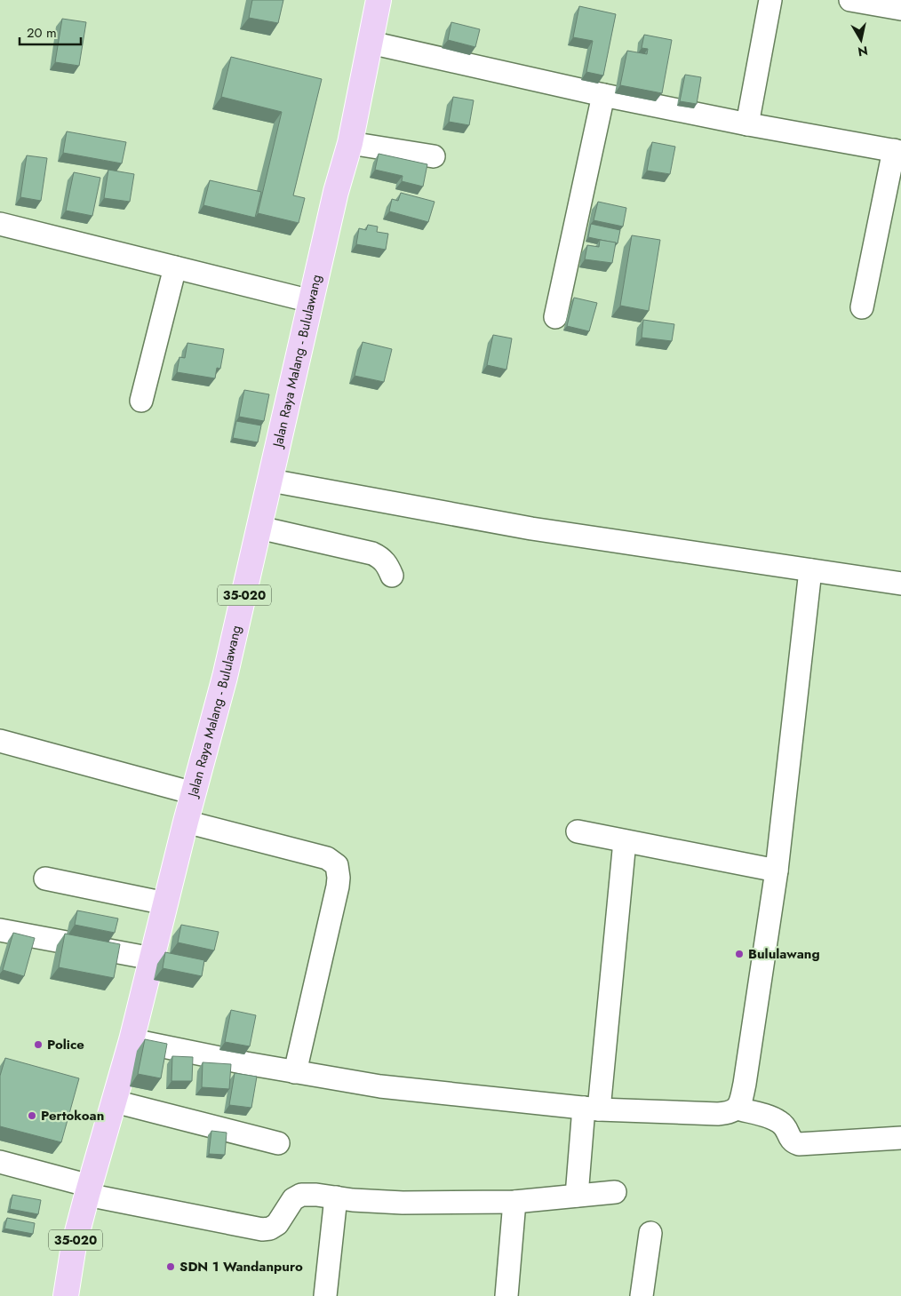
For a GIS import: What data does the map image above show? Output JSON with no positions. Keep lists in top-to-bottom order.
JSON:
{
  "streets": {
    "main road": ["Jalan Raya Malang - Bululawang", "35-020"]
  },
  "crossings": [
    ["Jalan Raya Malang - Bululawang", "35-020"]
  ],
  "places": [
    "Bululawang",
    "Police",
    "Pertokoan",
    "SDN 1 Wandanpuro"
  ],
  "scale_bar": "20 m",
  "north": "bottom"
}
